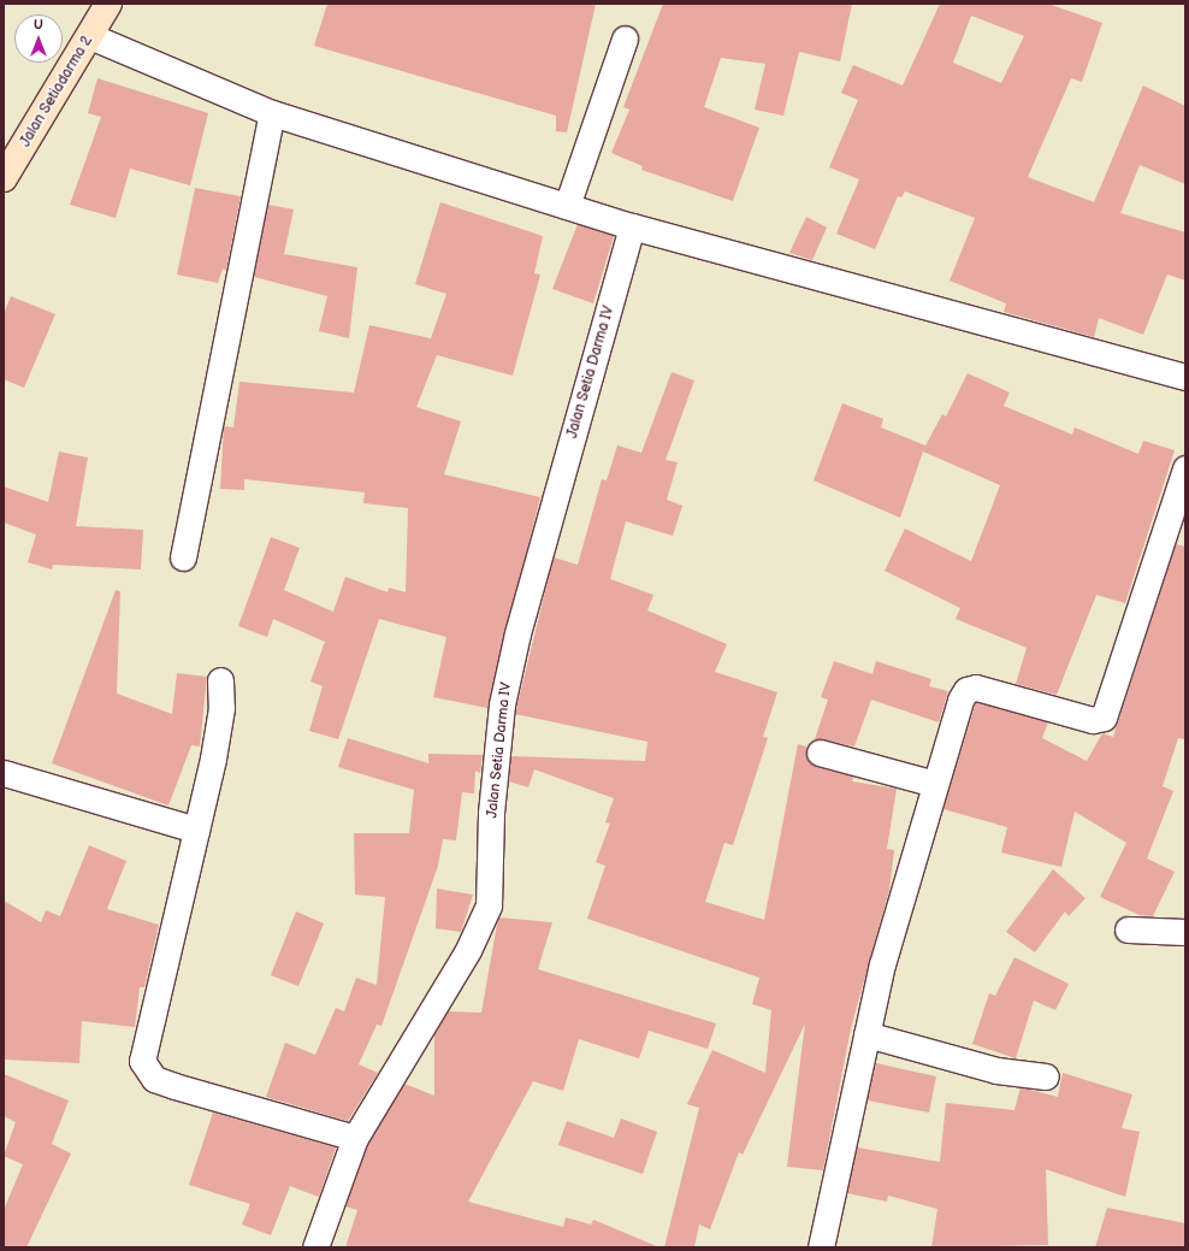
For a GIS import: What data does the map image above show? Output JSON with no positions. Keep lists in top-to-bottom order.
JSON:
{
  "streets": {
    "main road": ["Jalan Setiadarma 2"],
    "street": ["Jalan Setia Darma IV"]
  },
  "north": "top"
}
